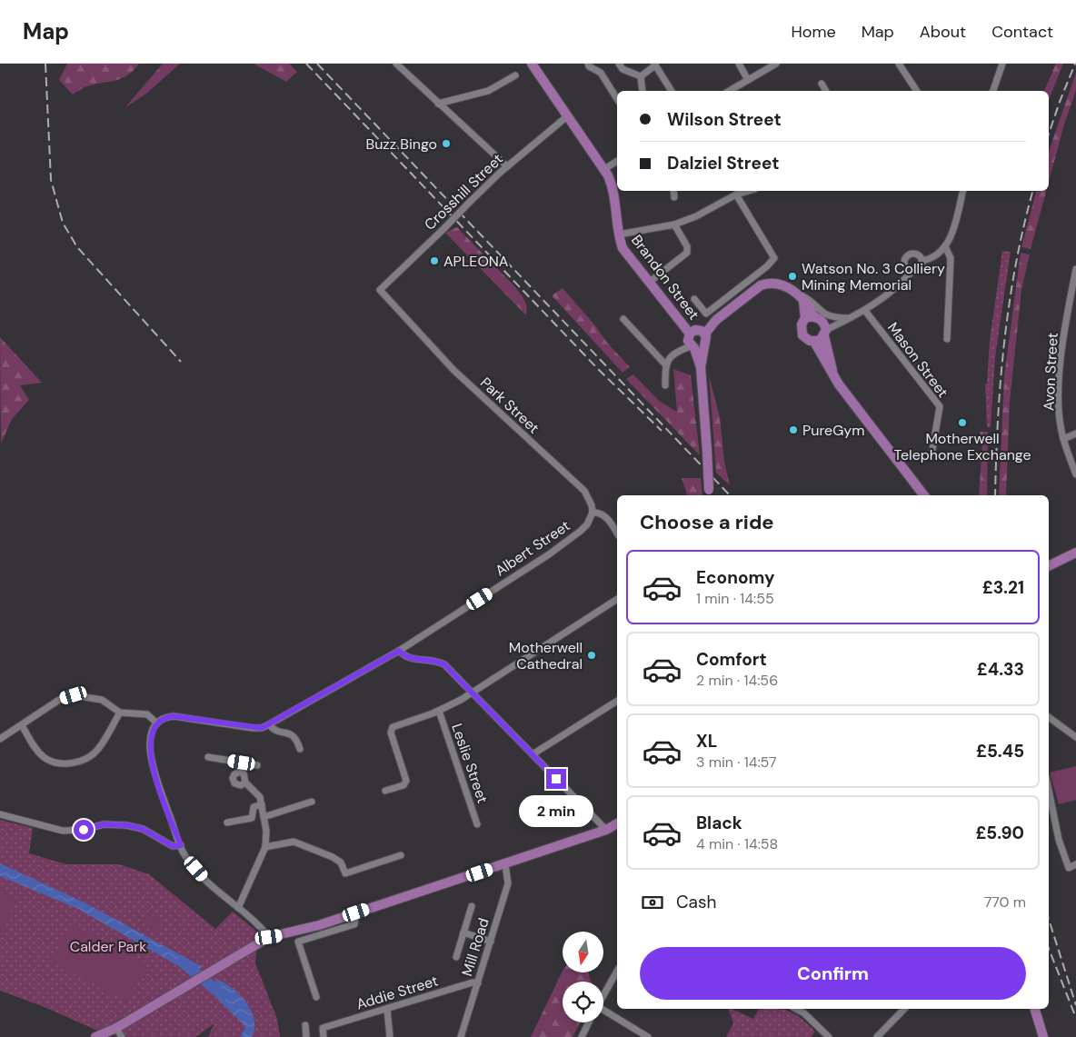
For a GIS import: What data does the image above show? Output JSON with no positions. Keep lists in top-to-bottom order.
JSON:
{
  "streets": {
    "main road": ["Brandon Street"],
    "street": [
      "Crosshill Street",
      "Mason Street",
      "Avon Street",
      "Park Street",
      "Albert Street",
      "Leslie Street",
      "Mill Road",
      "Addie Street"
    ]
  },
  "crossings": [
    ["Crosshill Street", "Brandon Street"],
    ["Crosshill Street", "Park Street"],
    ["Park Street", "Albert Street"],
    ["Mill Road", "Addie Street"]
  ],
  "parks": ["Calder Park"],
  "places": [
    "Buzz Bingo",
    "APLEONA",
    "Watson No. 3 Colliery Mining Memorial",
    "Motherwell Telephone Exchange",
    "PureGym",
    "Motherwell Cathedral"
  ],
  "north": "bottom",
  "page": {
    "header": "Map",
    "nav": [
      "Home",
      "Map",
      "About",
      "Contact"
    ],
    "banner": ["Wilson Street", "Dalziel Street"],
    "heading": "Choose a ride",
    "list": [
      {
        "name": "Economy",
        "note": "1 min · 14:55",
        "value": "£3.21"
      },
      {
        "name": "Comfort",
        "note": "2 min · 14:56",
        "value": "£4.33"
      },
      {
        "name": "XL",
        "note": "3 min · 14:57",
        "value": "£5.45"
      },
      {
        "name": "Black",
        "note": "4 min · 14:58",
        "value": "£5.90"
      }
    ],
    "bubble": "2 min",
    "pay": ["Cash", "770 m"],
    "buttons": "Confirm"
  }
}
